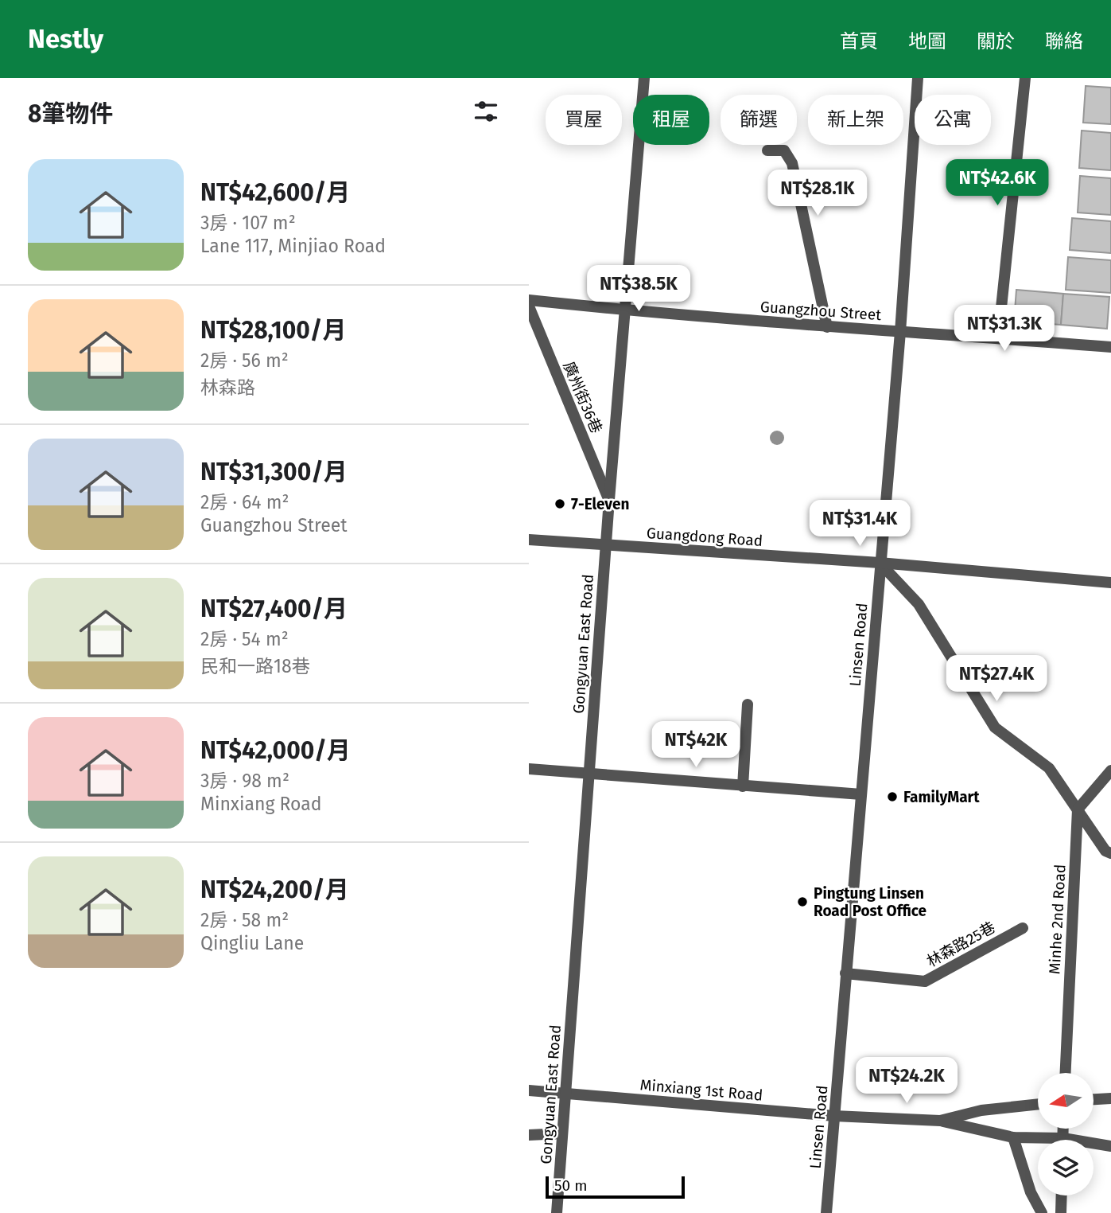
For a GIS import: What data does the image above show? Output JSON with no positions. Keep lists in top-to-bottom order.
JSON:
{
  "streets": {
    "street": [
      "Guangzhou Street",
      "廣州街36巷",
      "Guangdong Road",
      "Gongyuan East Road",
      "Linsen Road",
      "Minhe 2nd Road",
      "林森路25巷",
      "Minxiang 1st Road"
    ]
  },
  "crossings": [
    ["Guangzhou Street", "Gongyuan East Road"],
    ["Guangzhou Street", "Linsen Road"],
    ["廣州街36巷", "Gongyuan East Road"],
    ["Guangdong Road", "Gongyuan East Road"],
    ["Guangdong Road", "Linsen Road"],
    ["Gongyuan East Road", "Minxiang 1st Road"],
    ["Linsen Road", "林森路25巷"],
    ["Linsen Road", "Minxiang 1st Road"]
  ],
  "places": ["7-Eleven", "FamilyMart", "Pingtung Linsen Road Post Office"],
  "scale_bar": "50 m",
  "north": "left",
  "page": {
    "header": "Nestly",
    "nav": [
      "首頁",
      "地圖",
      "關於",
      "聯絡"
    ],
    "heading": "8筆物件",
    "chip": [
      "買屋",
      "租屋",
      "篩選",
      "新上架",
      "公寓"
    ],
    "list": [
      {
        "name": "NT$42,600/月",
        "note": "3房 · 107 m² · Lane 117, Minjiao Road"
      },
      {
        "name": "NT$28,100/月",
        "note": "2房 · 56 m² · 林森路"
      },
      {
        "name": "NT$31,300/月",
        "note": "2房 · 64 m² · Guangzhou Street"
      },
      {
        "name": "NT$27,400/月",
        "note": "2房 · 54 m² · 民和一路18巷"
      },
      {
        "name": "NT$42,000/月",
        "note": "3房 · 98 m² · Minxiang Road"
      },
      {
        "name": "NT$24,200/月",
        "note": "2房 · 58 m² · Qingliu Lane"
      }
    ],
    "price": [
      "NT$42.6K",
      "NT$28.1K",
      "NT$38.5K",
      "NT$31.3K",
      "NT$31.4K",
      "NT$27.4K",
      "NT$42K",
      "NT$24.2K"
    ],
    "scale": "50 m"
  }
}
